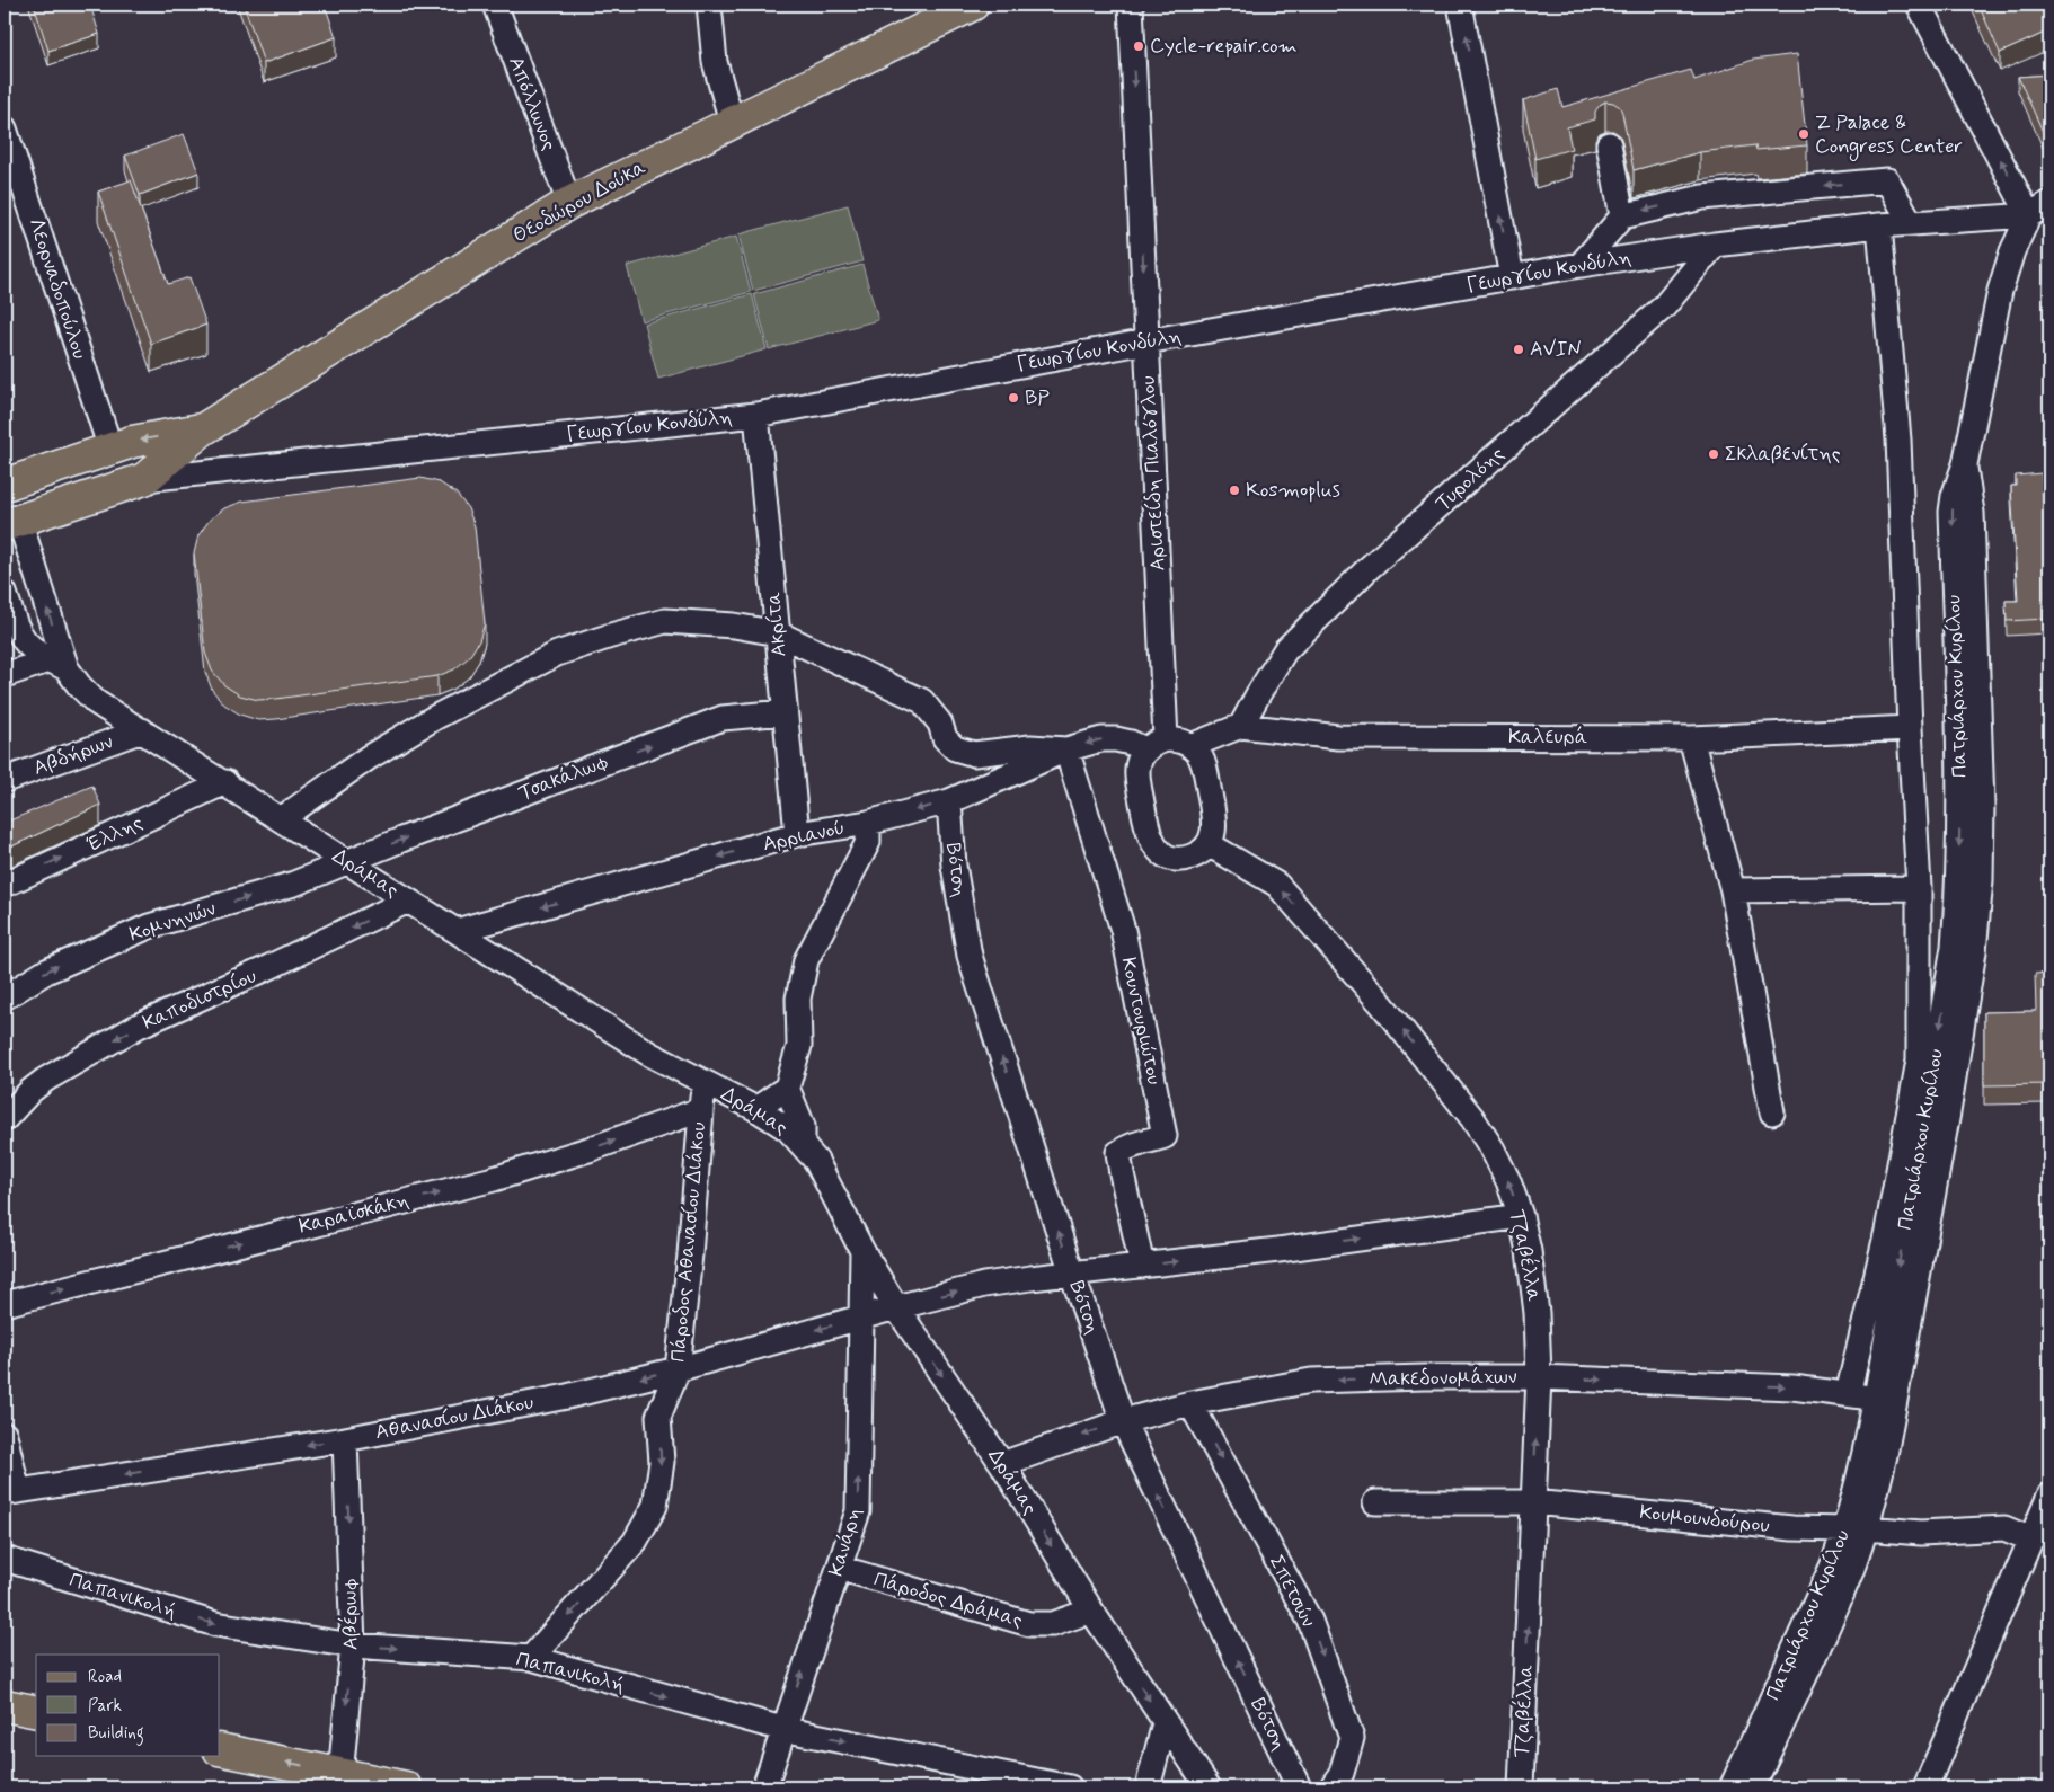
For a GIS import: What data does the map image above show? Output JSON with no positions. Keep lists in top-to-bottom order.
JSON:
{
  "streets": {
    "main road": ["Θεοδώρου Δούκα"],
    "street": [
      "Απόλλωνος",
      "Γεωργίου Κονδύλη",
      "Λεορναδοπούλου",
      "Αριστείδη Πιαλόγλου",
      "Τυρολόης",
      "Ακρίτα",
      "Πατριάρχου Κυρίλου",
      "Καλευρά",
      "Αβδήρων",
      "Τσακάλωφ",
      "Έλλης",
      "Αρριανού",
      "Βότση",
      "Δράμας",
      "Κομνηνών",
      "Καποδιστρίου",
      "Κουντουριώτου",
      "Καραϊσκάκη",
      "Πάροδος Αθανασίου Διάκου",
      "Τζαβέλλα",
      "Μακεδονομάχων",
      "Αθανασίου Διάκου",
      "Κουμουνδούρου",
      "Κανάρη",
      "Σπετσών",
      "Παπανικολή",
      "Πάροδος Δράμας",
      "Αβέρωφ"
    ]
  },
  "crossings": [
    ["Απόλλωνος", "Θεοδώρου Δούκα"],
    ["Θεοδώρου Δούκα", "Γεωργίου Κονδύλη"],
    ["Θεοδώρου Δούκα", "Λεορναδοπούλου"],
    ["Θεοδώρου Δούκα", "Δράμας"],
    ["Γεωργίου Κονδύλη", "Αριστείδη Πιαλόγλου"],
    ["Γεωργίου Κονδύλη", "Τυρολόης"],
    ["Γεωργίου Κονδύλη", "Ακρίτα"],
    ["Γεωργίου Κονδύλη", "Πατριάρχου Κυρίλου"],
    ["Αριστείδη Πιαλόγλου", "Καλευρά"],
    ["Αριστείδη Πιαλόγλου", "Αρριανού"],
    ["Αριστείδη Πιαλόγλου", "Τζαβέλλα"],
    ["Τυρολόης", "Καλευρά"],
    ["Ακρίτα", "Τσακάλωφ"],
    ["Ακρίτα", "Αρριανού"],
    ["Πατριάρχου Κυρίλου", "Μακεδονομάχων"],
    ["Πατριάρχου Κυρίλου", "Κουμουνδούρου"],
    ["Καλευρά", "Αρριανού"],
    ["Καλευρά", "Τζαβέλλα"],
    ["Αβδήρων", "Δράμας"],
    ["Τσακάλωφ", "Δράμας"],
    ["Τσακάλωφ", "Κομνηνών"],
    ["Έλλης", "Δράμας"],
    ["Αρριανού", "Βότση"],
    ["Αρριανού", "Δράμας"],
    ["Αρριανού", "Κουντουριώτου"],
    ["Αρριανού", "Τζαβέλλα"],
    ["Βότση", "Μακεδονομάχων"],
    ["Δράμας", "Κομνηνών"],
    ["Δράμας", "Καποδιστρίου"],
    ["Δράμας", "Πάροδος Αθανασίου Διάκου"],
    ["Δράμας", "Μακεδονομάχων"],
    ["Δράμας", "Αθανασίου Διάκου"],
    ["Δράμας", "Κανάρη"],
    ["Δράμας", "Πάροδος Δράμας"],
    ["Καραϊσκάκη", "Πάροδος Αθανασίου Διάκου"],
    ["Πάροδος Αθανασίου Διάκου", "Αθανασίου Διάκου"],
    ["Πάροδος Αθανασίου Διάκου", "Παπανικολή"],
    ["Τζαβέλλα", "Μακεδονομάχων"],
    ["Τζαβέλλα", "Κουμουνδούρου"],
    ["Μακεδονομάχων", "Σπετσών"],
    ["Αθανασίου Διάκου", "Κανάρη"],
    ["Αθανασίου Διάκου", "Αβέρωφ"],
    ["Κανάρη", "Παπανικολή"],
    ["Κανάρη", "Πάροδος Δράμας"],
    ["Παπανικολή", "Αβέρωφ"]
  ],
  "one_way": [
    "Αριστείδη Πιαλόγλου",
    "Έλλης",
    "Αρριανού",
    "Βότση",
    "Κομνηνών",
    "Καποδιστρίου",
    "Καραϊσκάκη",
    "Πάροδος Αθανασίου Διάκου",
    "Τζαβέλλα",
    "Αθανασίου Διάκου",
    "Κανάρη",
    "Σπετσών",
    "Παπανικολή",
    "Αβέρωφ"
  ],
  "places": [
    "Cycle-repair.com",
    "Z Palace & Congress Center",
    "AVIN",
    "BP",
    "Σκλαβενίτης",
    "Kosmoplus"
  ],
  "legend": ["Road", "Park", "Building"]
}
